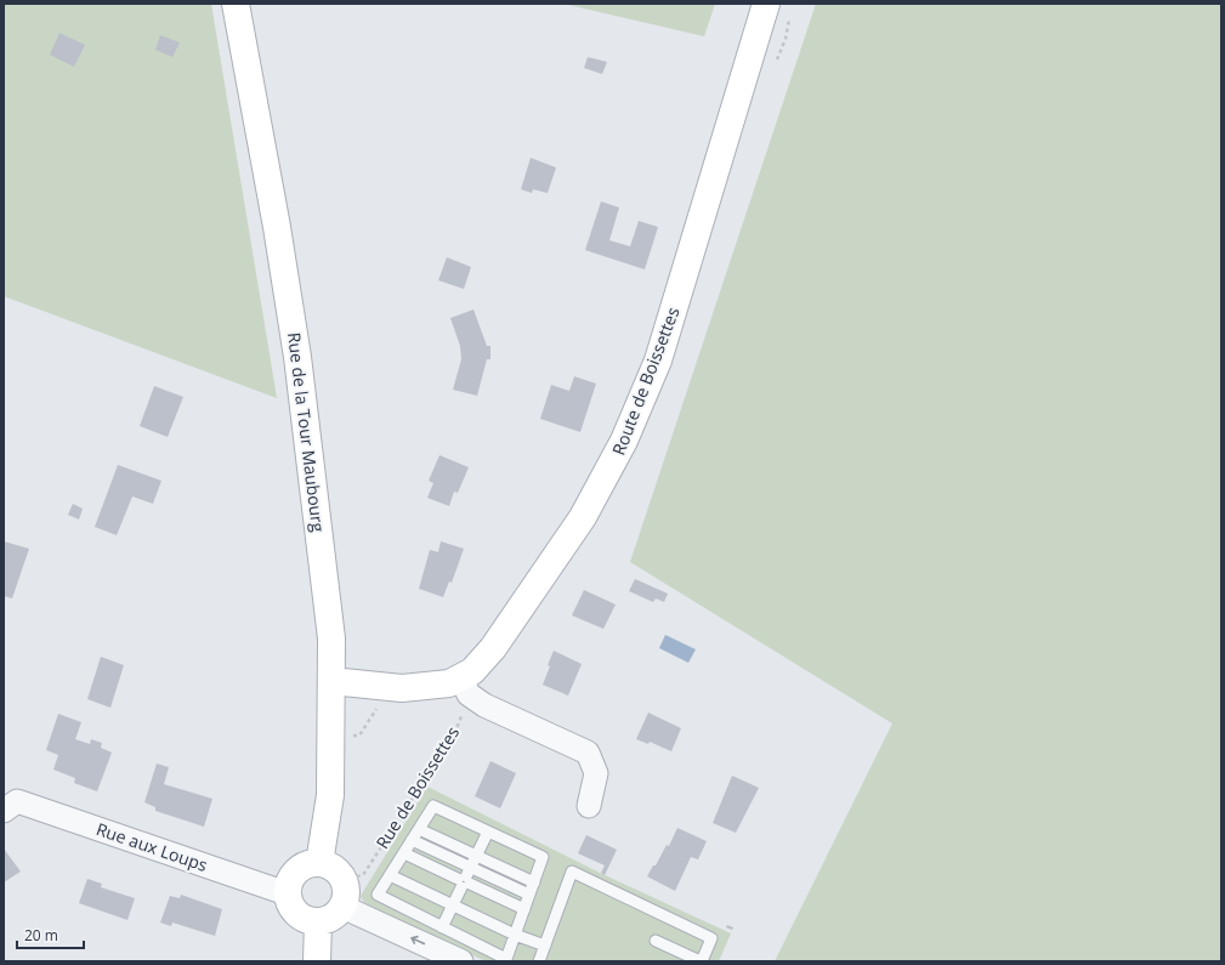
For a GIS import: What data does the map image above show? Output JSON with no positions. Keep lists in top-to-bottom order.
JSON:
{
  "streets": {
    "main road": ["Route de Boissettes", "Rue de la Tour Maubourg"],
    "street": ["Rue aux Loups"],
    "path": ["Rue de Boissettes"]
  },
  "crossings": [
    ["Route de Boissettes", "Rue de la Tour Maubourg"],
    ["Route de Boissettes", "Rue de Boissettes"],
    ["Rue de la Tour Maubourg", "Rue de Boissettes"],
    ["Rue de la Tour Maubourg", "Rue aux Loups"],
    ["Rue de Boissettes", "Rue aux Loups"]
  ],
  "scale_bar": "20 m"
}
